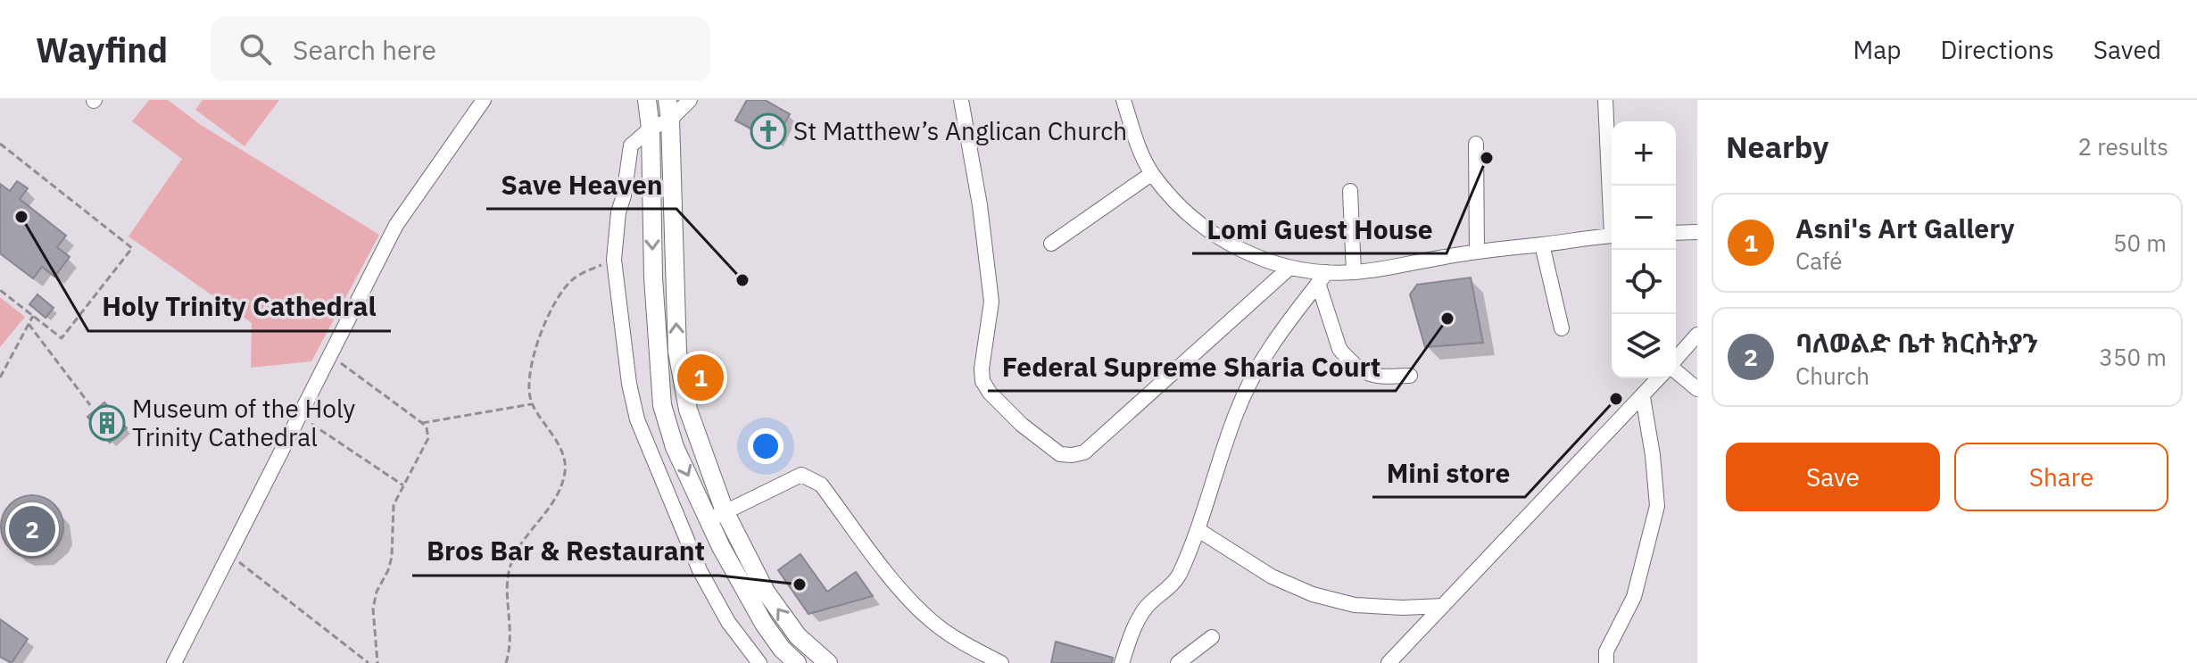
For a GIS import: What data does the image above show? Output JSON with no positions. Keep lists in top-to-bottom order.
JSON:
{
  "places": {
    "church": ["St Matthew’s Anglican Church"],
    "other": [
      "Lomi Guest House",
      "Holy Trinity Cathedral",
      "Save Heaven",
      "Federal Supreme Sharia Court",
      "Mini store",
      "Bros Bar & Restaurant"
    ],
    "building": ["Museum of the Holy Trinity Cathedral"]
  },
  "page": {
    "header": "Wayfind",
    "search": "Search here",
    "nav": ["Map", "Directions", "Saved"],
    "heading": ["Nearby", "2 results"],
    "map_buttons": ["+", "−"],
    "list": [
      {
        "mark": "1",
        "name": "Asni's Art Gallery",
        "note": "Café",
        "value": "50 m"
      },
      {
        "mark": "2",
        "name": "ባለወልድ ቤተ ክርስትያን",
        "note": "Church",
        "value": "350 m"
      }
    ],
    "pins": ["1", "2"],
    "buttons": ["Save", "Share"]
  }
}
